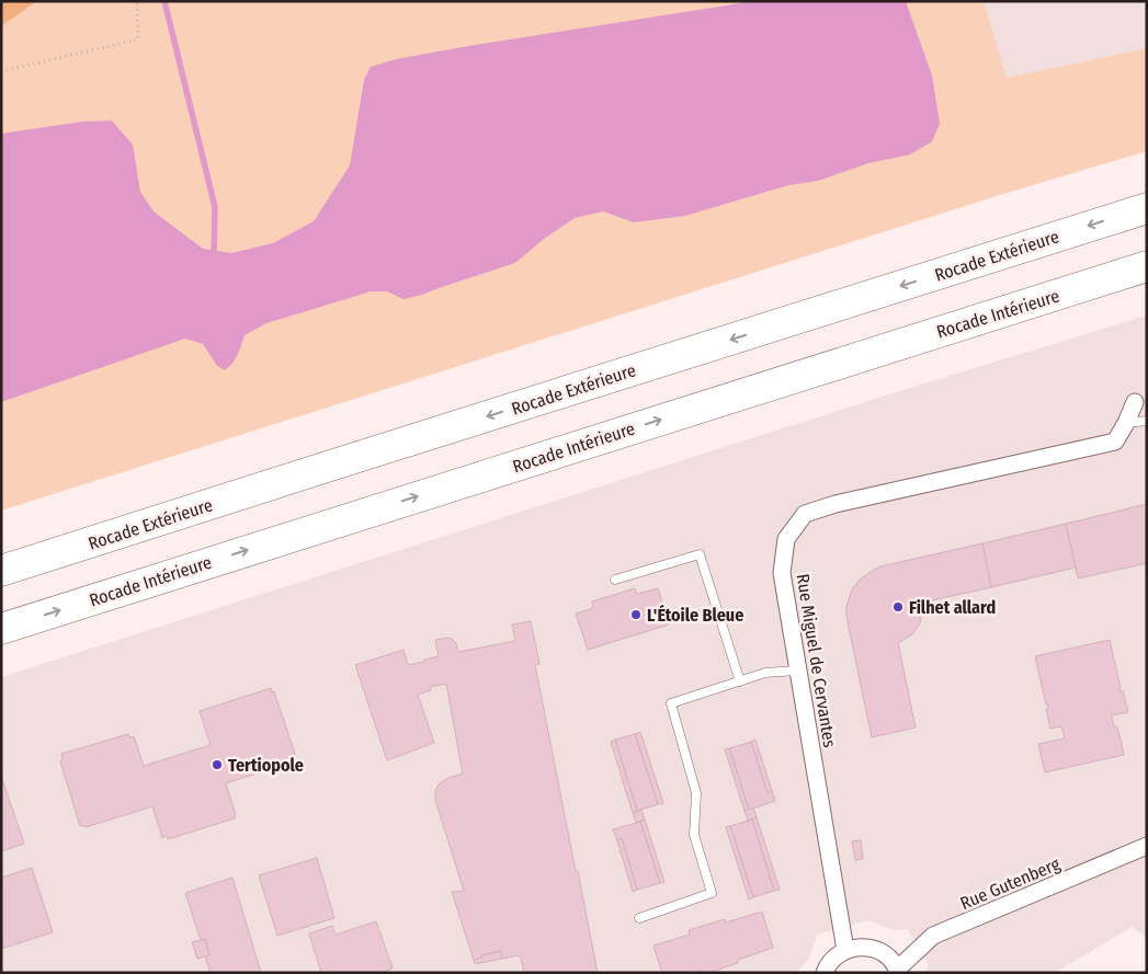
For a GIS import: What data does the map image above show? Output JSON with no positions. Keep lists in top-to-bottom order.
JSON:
{
  "streets": {
    "highway": ["Rocade Extérieure", "Rocade Intérieure"],
    "street": ["Rue Miguel de Cervantes", "Rue Gutenberg"]
  },
  "one_way": ["Rocade Extérieure", "Rocade Intérieure"],
  "places": ["Filhet allard", "L'Étoile Bleue", "Tertiopole"]
}
